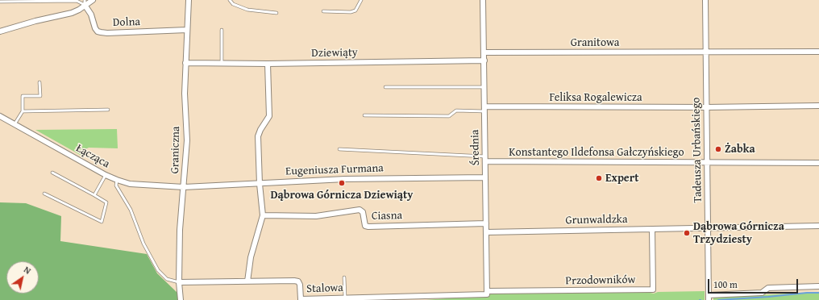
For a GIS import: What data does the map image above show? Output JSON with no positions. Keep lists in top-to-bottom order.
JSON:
{
  "streets": {
    "street": [
      "Dolna",
      "Granitowa",
      "Dziewiąty",
      "Feliksa Rogalewicza",
      "Średnia",
      "Graniczna",
      "Tadeusza Urbańskiego",
      "Konstantego Ildefonsa Gałczyńskiego",
      "Łącząca",
      "Eugeniusza Furmana",
      "Ciasna",
      "Grunwaldzka",
      "Przodowników",
      "Stalowa"
    ]
  },
  "crossings": [
    ["Dolna", "Graniczna"],
    ["Granitowa", "Średnia"],
    ["Granitowa", "Tadeusza Urbańskiego"],
    ["Dziewiąty", "Średnia"],
    ["Dziewiąty", "Graniczna"],
    ["Feliksa Rogalewicza", "Średnia"],
    ["Feliksa Rogalewicza", "Tadeusza Urbańskiego"],
    ["Średnia", "Konstantego Ildefonsa Gałczyńskiego"],
    ["Średnia", "Eugeniusza Furmana"],
    ["Średnia", "Ciasna"],
    ["Średnia", "Grunwaldzka"],
    ["Średnia", "Przodowników"],
    ["Średnia", "Stalowa"],
    ["Graniczna", "Łącząca"],
    ["Graniczna", "Eugeniusza Furmana"],
    ["Graniczna", "Stalowa"],
    ["Tadeusza Urbańskiego", "Konstantego Ildefonsa Gałczyńskiego"],
    ["Tadeusza Urbańskiego", "Grunwaldzka"],
    ["Łącząca", "Eugeniusza Furmana"],
    ["Grunwaldzka", "Przodowników"],
    ["Przodowników", "Stalowa"]
  ],
  "places": [
    "Żabka",
    "Expert",
    "Dąbrowa Górnicza Dziewiąty",
    "Dąbrowa Górnicza Trzydziesty"
  ],
  "scale_bar": "100 m",
  "north": "top right"
}
